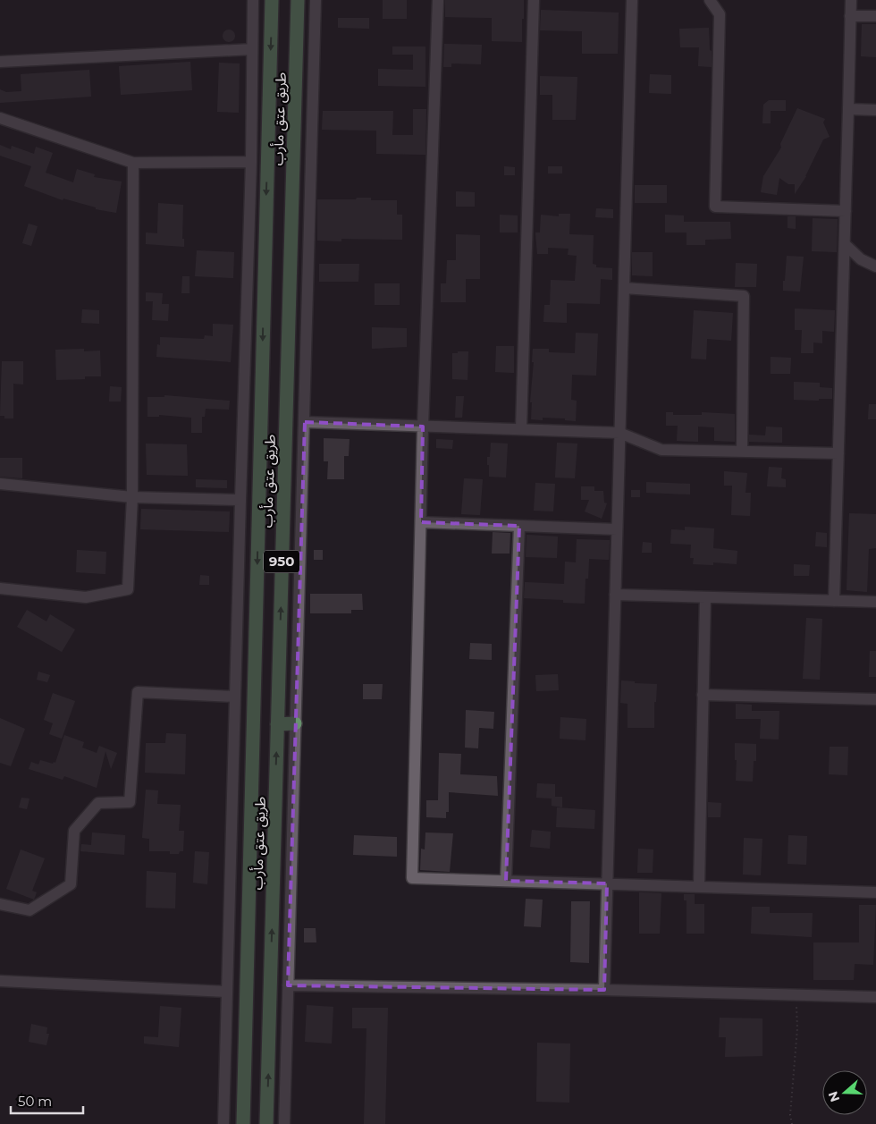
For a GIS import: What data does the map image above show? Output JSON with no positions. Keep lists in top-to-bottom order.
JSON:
{
  "streets": {
    "main road": ["طريق عتق مأرب", "950"]
  },
  "scale_bar": "50 m",
  "north": "left"
}
